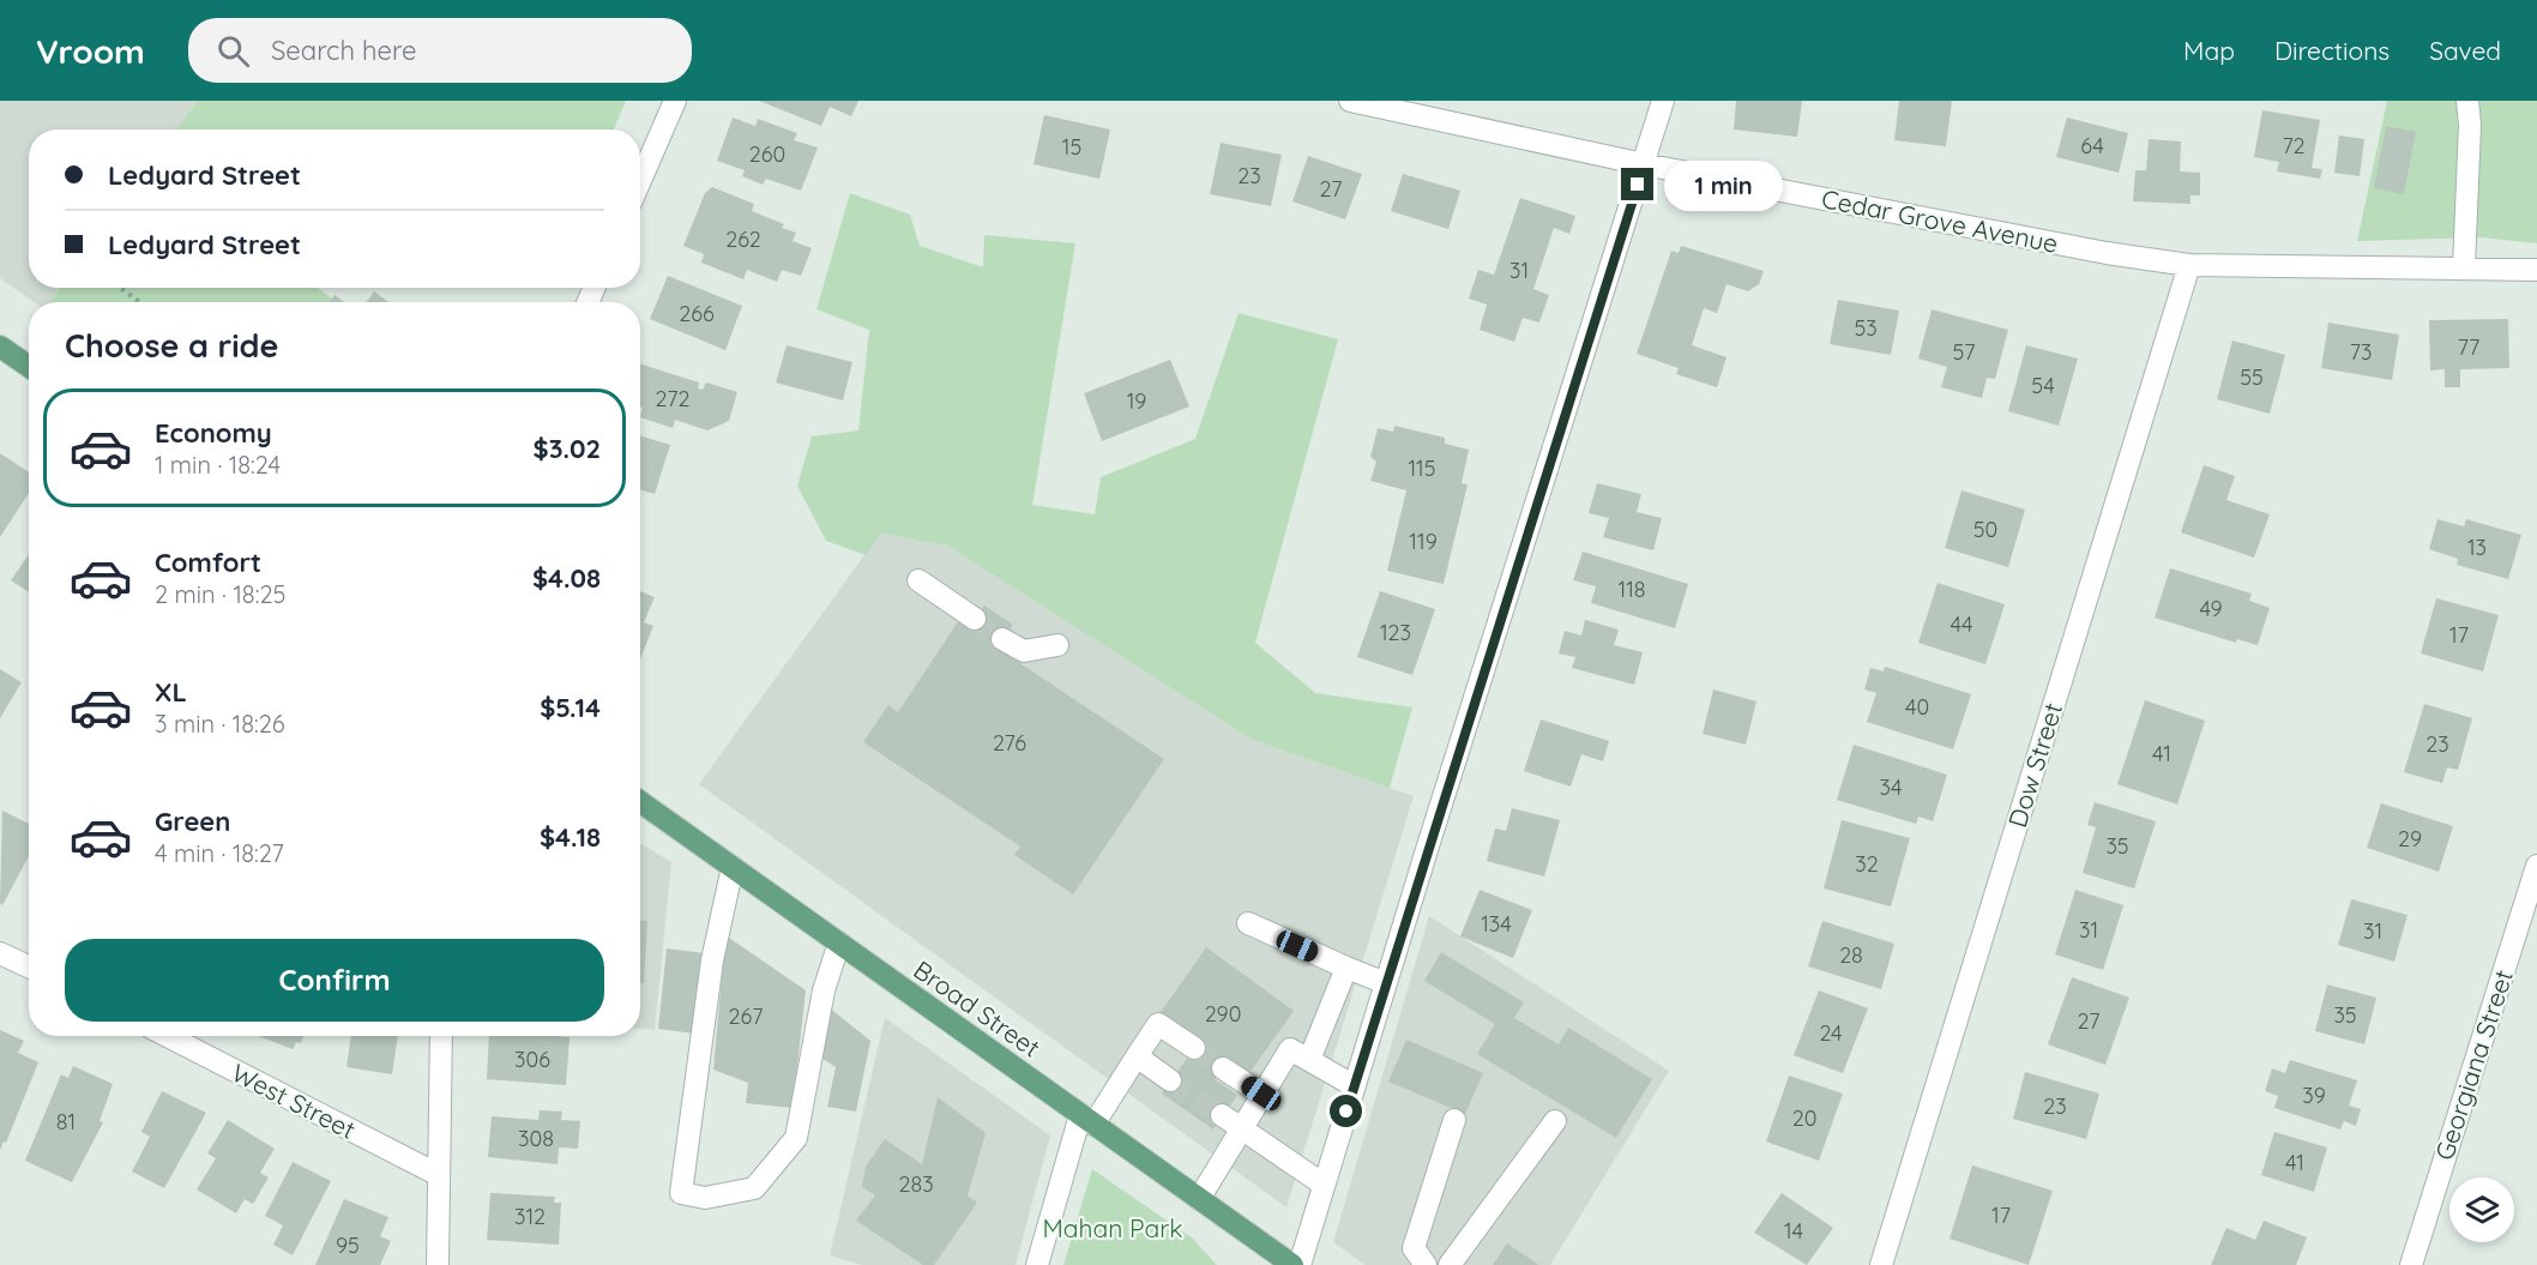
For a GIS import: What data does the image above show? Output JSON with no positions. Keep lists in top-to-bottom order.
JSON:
{
  "streets": {
    "main road": ["Broad Street"],
    "street": [
      "Cedar Grove Avenue",
      "Dow Street",
      "Georgiana Street",
      "West Street"
    ]
  },
  "crossings": [
    ["Cedar Grove Avenue", "Dow Street"]
  ],
  "parks": ["Mahan Park"],
  "house_numbers": [
    "64",
    "72",
    "15",
    "260",
    "23",
    "27",
    "262",
    "31",
    "266",
    "53",
    "77",
    "57",
    "73",
    "55",
    "54",
    "272",
    "19",
    "115",
    "50",
    "119",
    "13",
    "118",
    "49",
    "44",
    "123",
    "17",
    "40",
    "276",
    "23",
    "41",
    "34",
    "29",
    "35",
    "32",
    "134",
    "31",
    "31",
    "28",
    "290",
    "35",
    "267",
    "27",
    "24",
    "306",
    "39",
    "23",
    "20",
    "81",
    "308",
    "41",
    "283",
    "17",
    "312",
    "14",
    "95"
  ],
  "page": {
    "header": "Vroom",
    "search": "Search here",
    "nav": ["Map", "Directions", "Saved"],
    "banner": ["Ledyard Street", "Ledyard Street"],
    "bubble": "1 min",
    "heading": "Choose a ride",
    "list": [
      {
        "name": "Economy",
        "note": "1 min · 18:24",
        "value": "$3.02"
      },
      {
        "name": "Comfort",
        "note": "2 min · 18:25",
        "value": "$4.08"
      },
      {
        "name": "XL",
        "note": "3 min · 18:26",
        "value": "$5.14"
      },
      {
        "name": "Green",
        "note": "4 min · 18:27",
        "value": "$4.18"
      }
    ],
    "buttons": "Confirm"
  }
}
